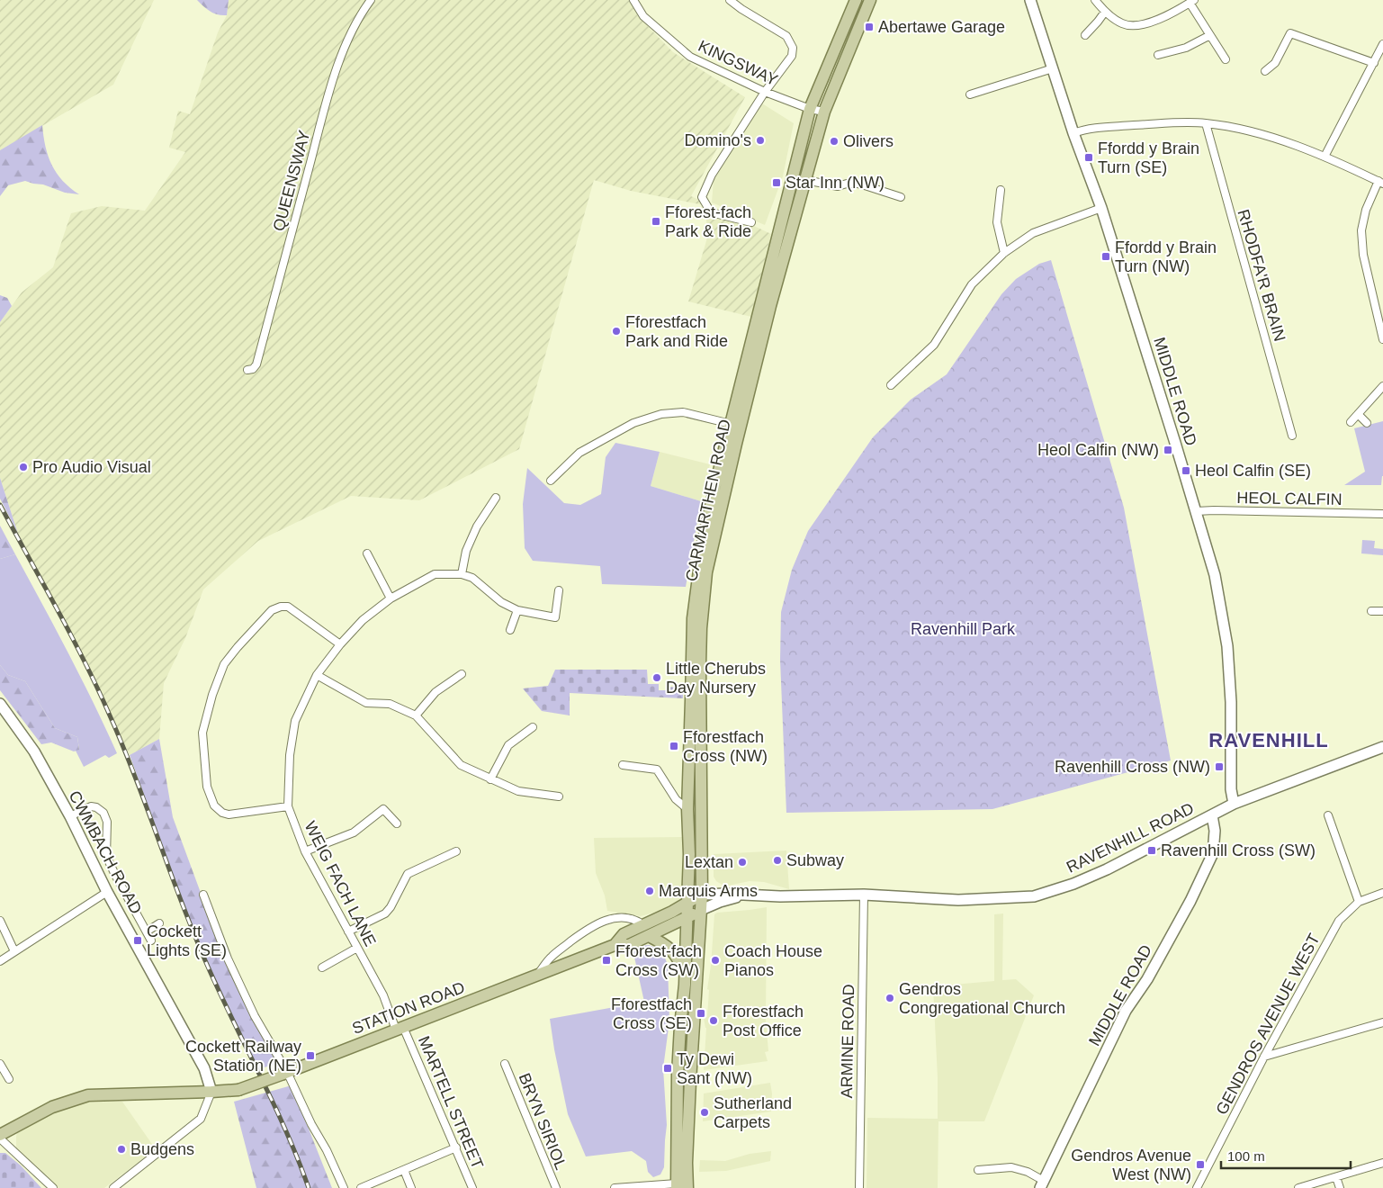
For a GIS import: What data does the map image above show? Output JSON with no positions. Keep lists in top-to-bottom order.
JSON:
{
  "streets": {
    "main road": ["CARMARTHEN ROAD", "STATION ROAD"],
    "street": [
      "KINGSWAY",
      "QUEENSWAY",
      "RHODFA'R BRAIN",
      "MIDDLE ROAD",
      "HEOL CALFIN",
      "RAVENHILL ROAD",
      "CWMBACH ROAD",
      "WEIG FACH LANE",
      "GENDROS AVENUE WEST",
      "ARMINE ROAD",
      "MARTELL STREET",
      "BRYN SIRIOL"
    ]
  },
  "crossings": [
    ["KINGSWAY", "CARMARTHEN ROAD"],
    ["MIDDLE ROAD", "HEOL CALFIN"],
    ["MIDDLE ROAD", "RAVENHILL ROAD"],
    ["CARMARTHEN ROAD", "RAVENHILL ROAD"],
    ["CARMARTHEN ROAD", "STATION ROAD"],
    ["RAVENHILL ROAD", "STATION ROAD"],
    ["RAVENHILL ROAD", "ARMINE ROAD"],
    ["CWMBACH ROAD", "STATION ROAD"],
    ["WEIG FACH LANE", "STATION ROAD"],
    ["WEIG FACH LANE", "MARTELL STREET"],
    ["STATION ROAD", "MARTELL STREET"]
  ],
  "districts": ["RAVENHILL"],
  "parks": ["Ravenhill Park"],
  "places": {
    "transit": [
      "Abertawe Garage",
      "Ffordd y Brain Turn (SE)",
      "Star Inn (NW)",
      "Fforest-fach Park & Ride",
      "Ffordd y Brain Turn (NW)",
      "Heol Calfin (NW)",
      "Heol Calfin (SE)",
      "Fforestfach Cross (NW)",
      "Ravenhill Cross (NW)",
      "Ravenhill Cross (SW)",
      "Cockett Lights (SE)",
      "Fforest-fach Cross (SW)",
      "Fforestfach Cross (SE)",
      "Cockett Railway Station (NE)",
      "Ty Dewi Sant (NW)",
      "Gendros Avenue West (NW)"
    ],
    "other": [
      "Domino's",
      "Olivers",
      "Fforestfach Park and Ride",
      "Pro Audio Visual",
      "Little Cherubs Day Nursery",
      "Subway",
      "Lextan",
      "Marquis Arms",
      "Coach House Pianos",
      "Gendros Congregational Church",
      "Fforestfach Post Office",
      "Sutherland Carpets",
      "Budgens"
    ]
  },
  "scale_bar": "100 m"
}
